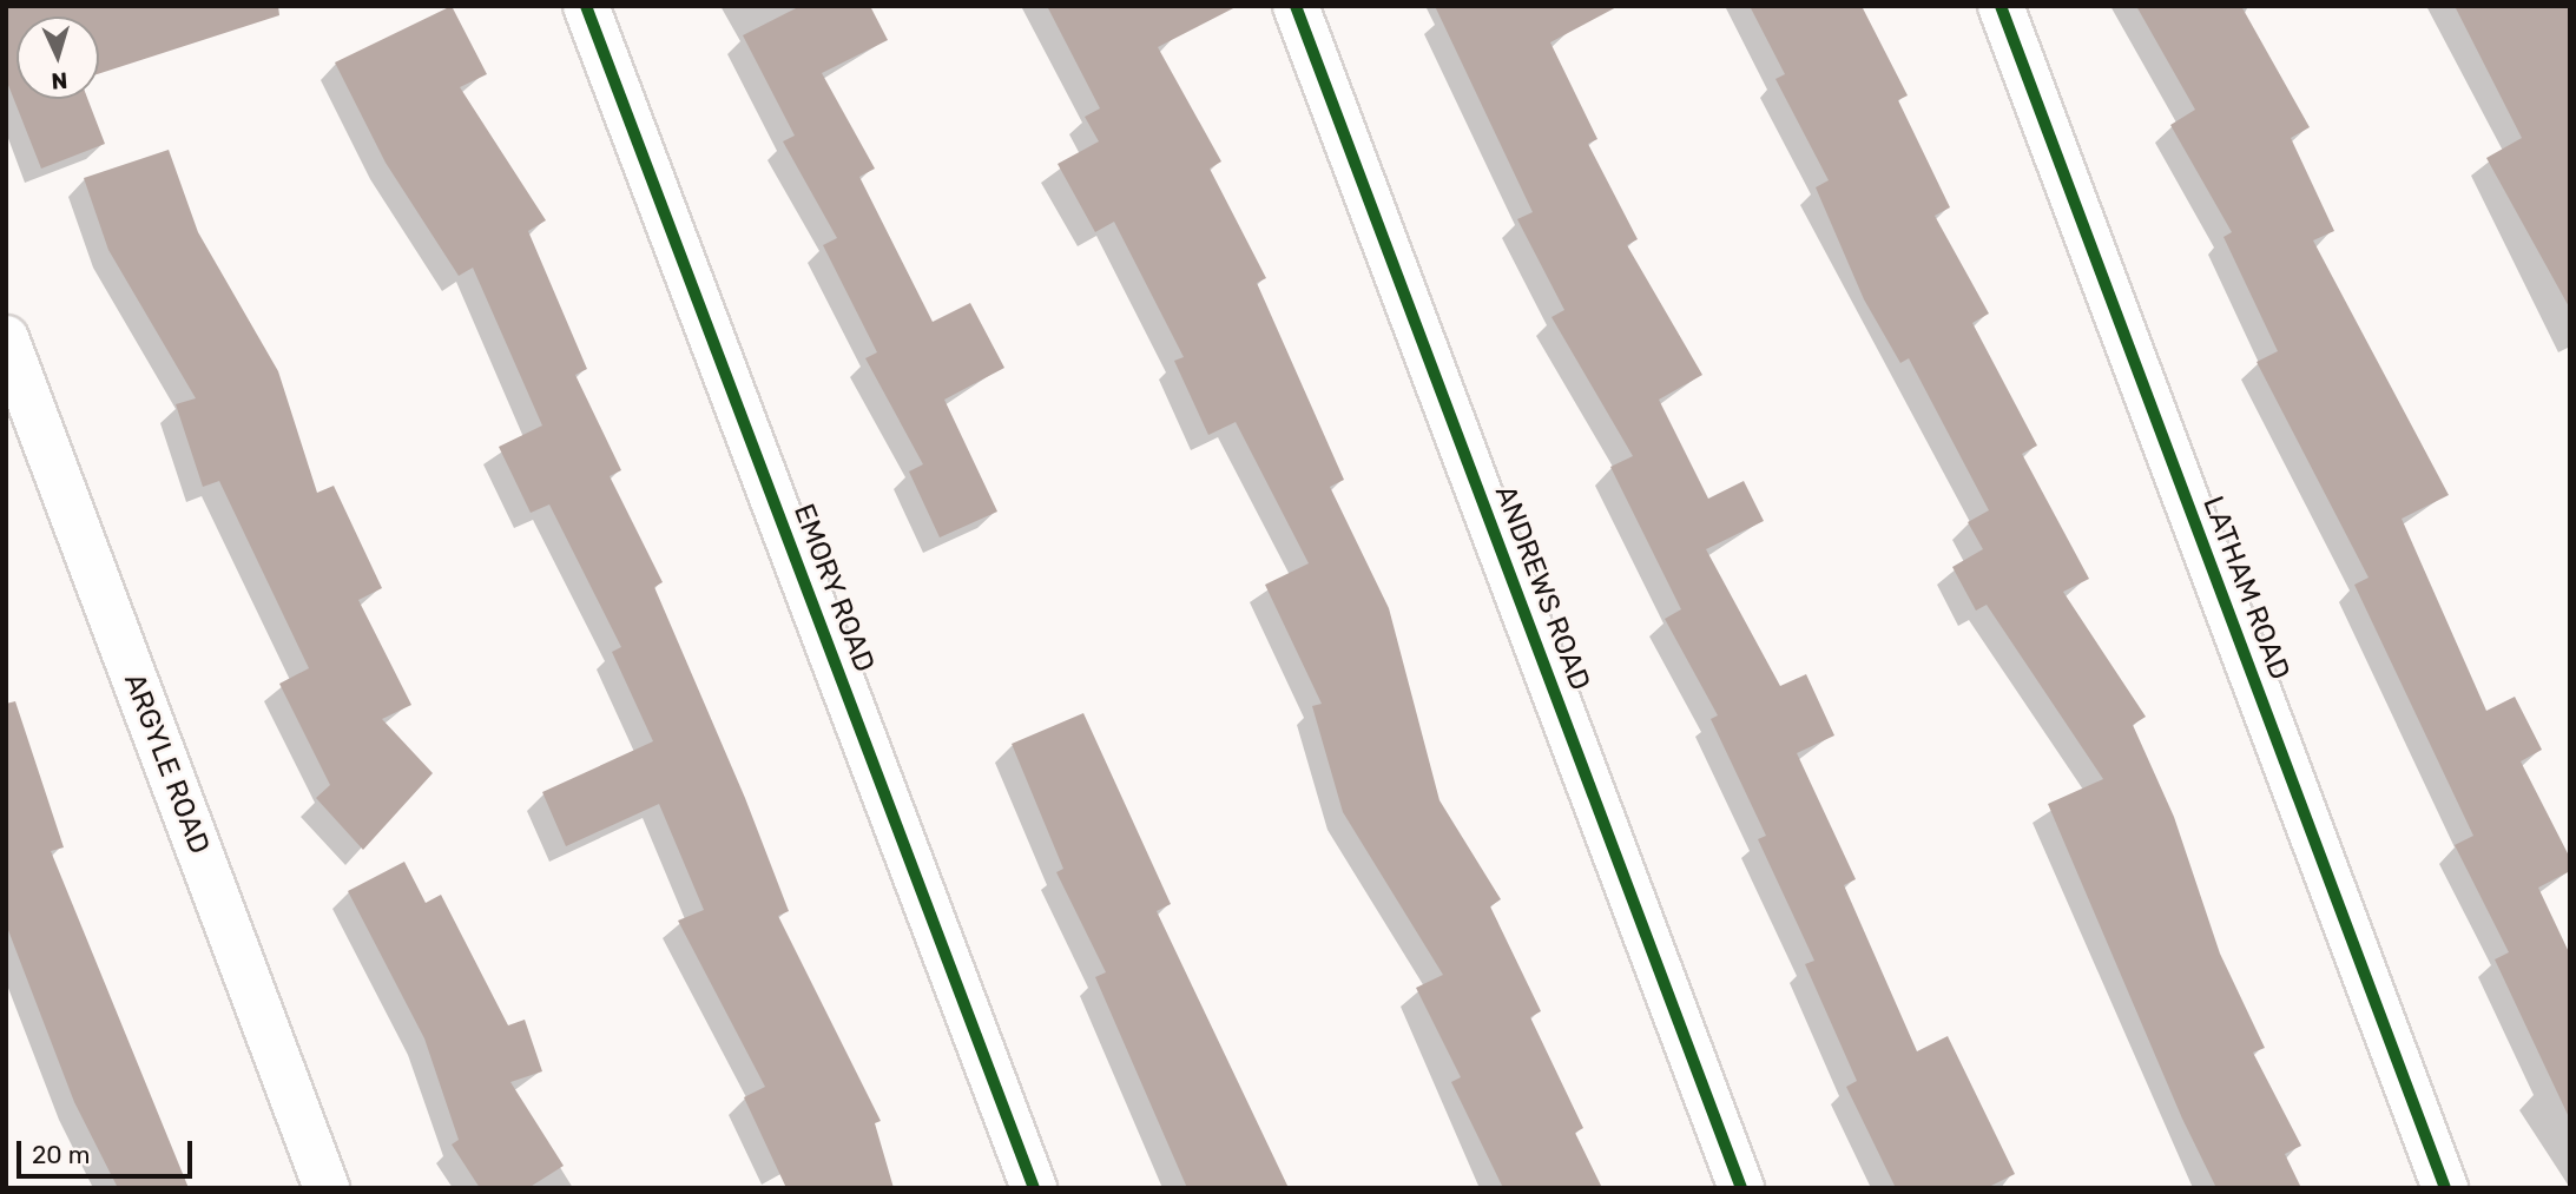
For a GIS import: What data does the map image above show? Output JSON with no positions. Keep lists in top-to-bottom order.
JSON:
{
  "streets": {
    "street": [
      "EMORY ROAD",
      "ANDREWS ROAD",
      "LATHAM ROAD",
      "ARGYLE ROAD"
    ]
  },
  "scale_bar": "20 m",
  "north": "bottom"
}
